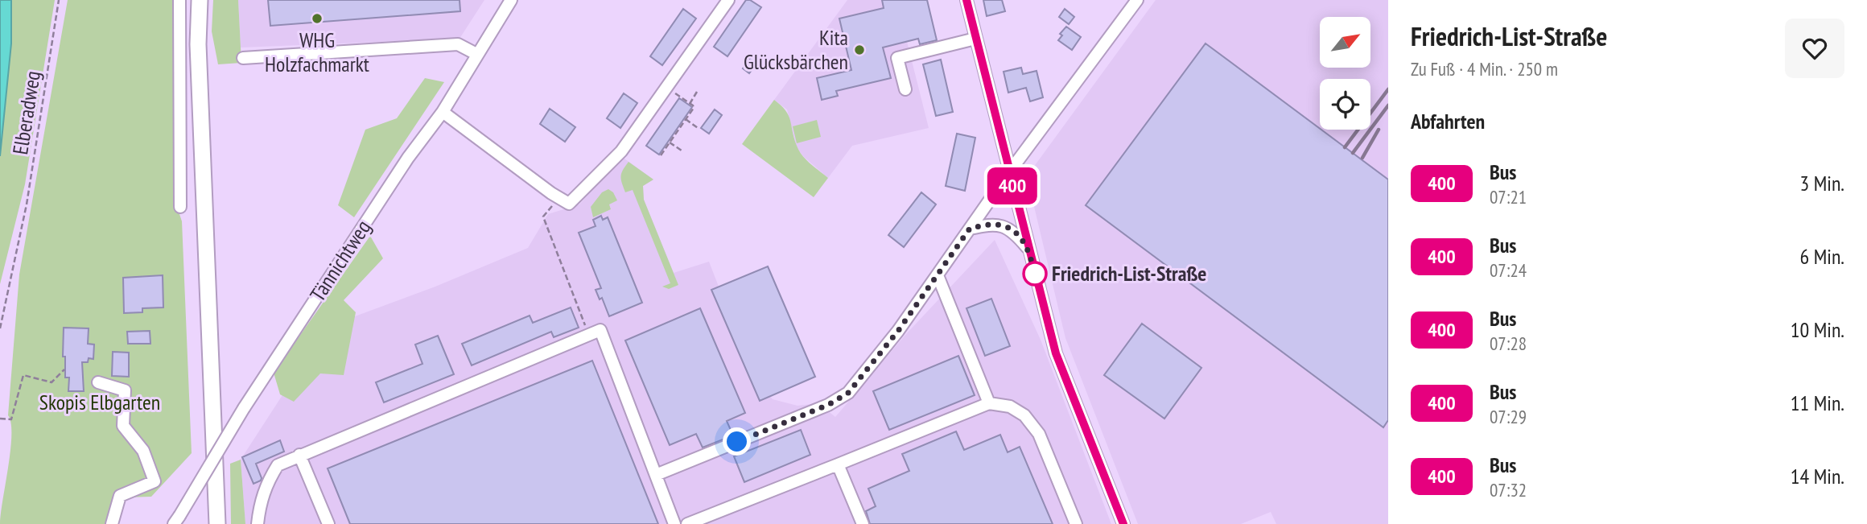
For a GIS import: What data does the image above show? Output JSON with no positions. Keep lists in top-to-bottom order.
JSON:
{
  "streets": {
    "street": ["Tännichtweg"],
    "path": ["Elberadweg"]
  },
  "parks": ["Skopis Elbgarten"],
  "places": ["WHG Holzfachmarkt", "Kita Glücksbärchen", "Friedrich-List-Straße"],
  "lines": ["bus line 400"],
  "north": "top right",
  "page": {
    "on_map": "400",
    "heading": [
      ["Friedrich-List-Straße", "Zu Fuß · 4 Min. · 250 m"],
      "Abfahrten"
    ],
    "list": [
      {
        "mark": "400",
        "name": "Bus",
        "note": "07:21",
        "value": "3 Min."
      },
      {
        "mark": "400",
        "name": "Bus",
        "note": "07:24",
        "value": "6 Min."
      },
      {
        "mark": "400",
        "name": "Bus",
        "note": "07:28",
        "value": "10 Min."
      },
      {
        "mark": "400",
        "name": "Bus",
        "note": "07:29",
        "value": "11 Min."
      },
      {
        "mark": "400",
        "name": "Bus",
        "note": "07:32",
        "value": "14 Min."
      }
    ]
  }
}
